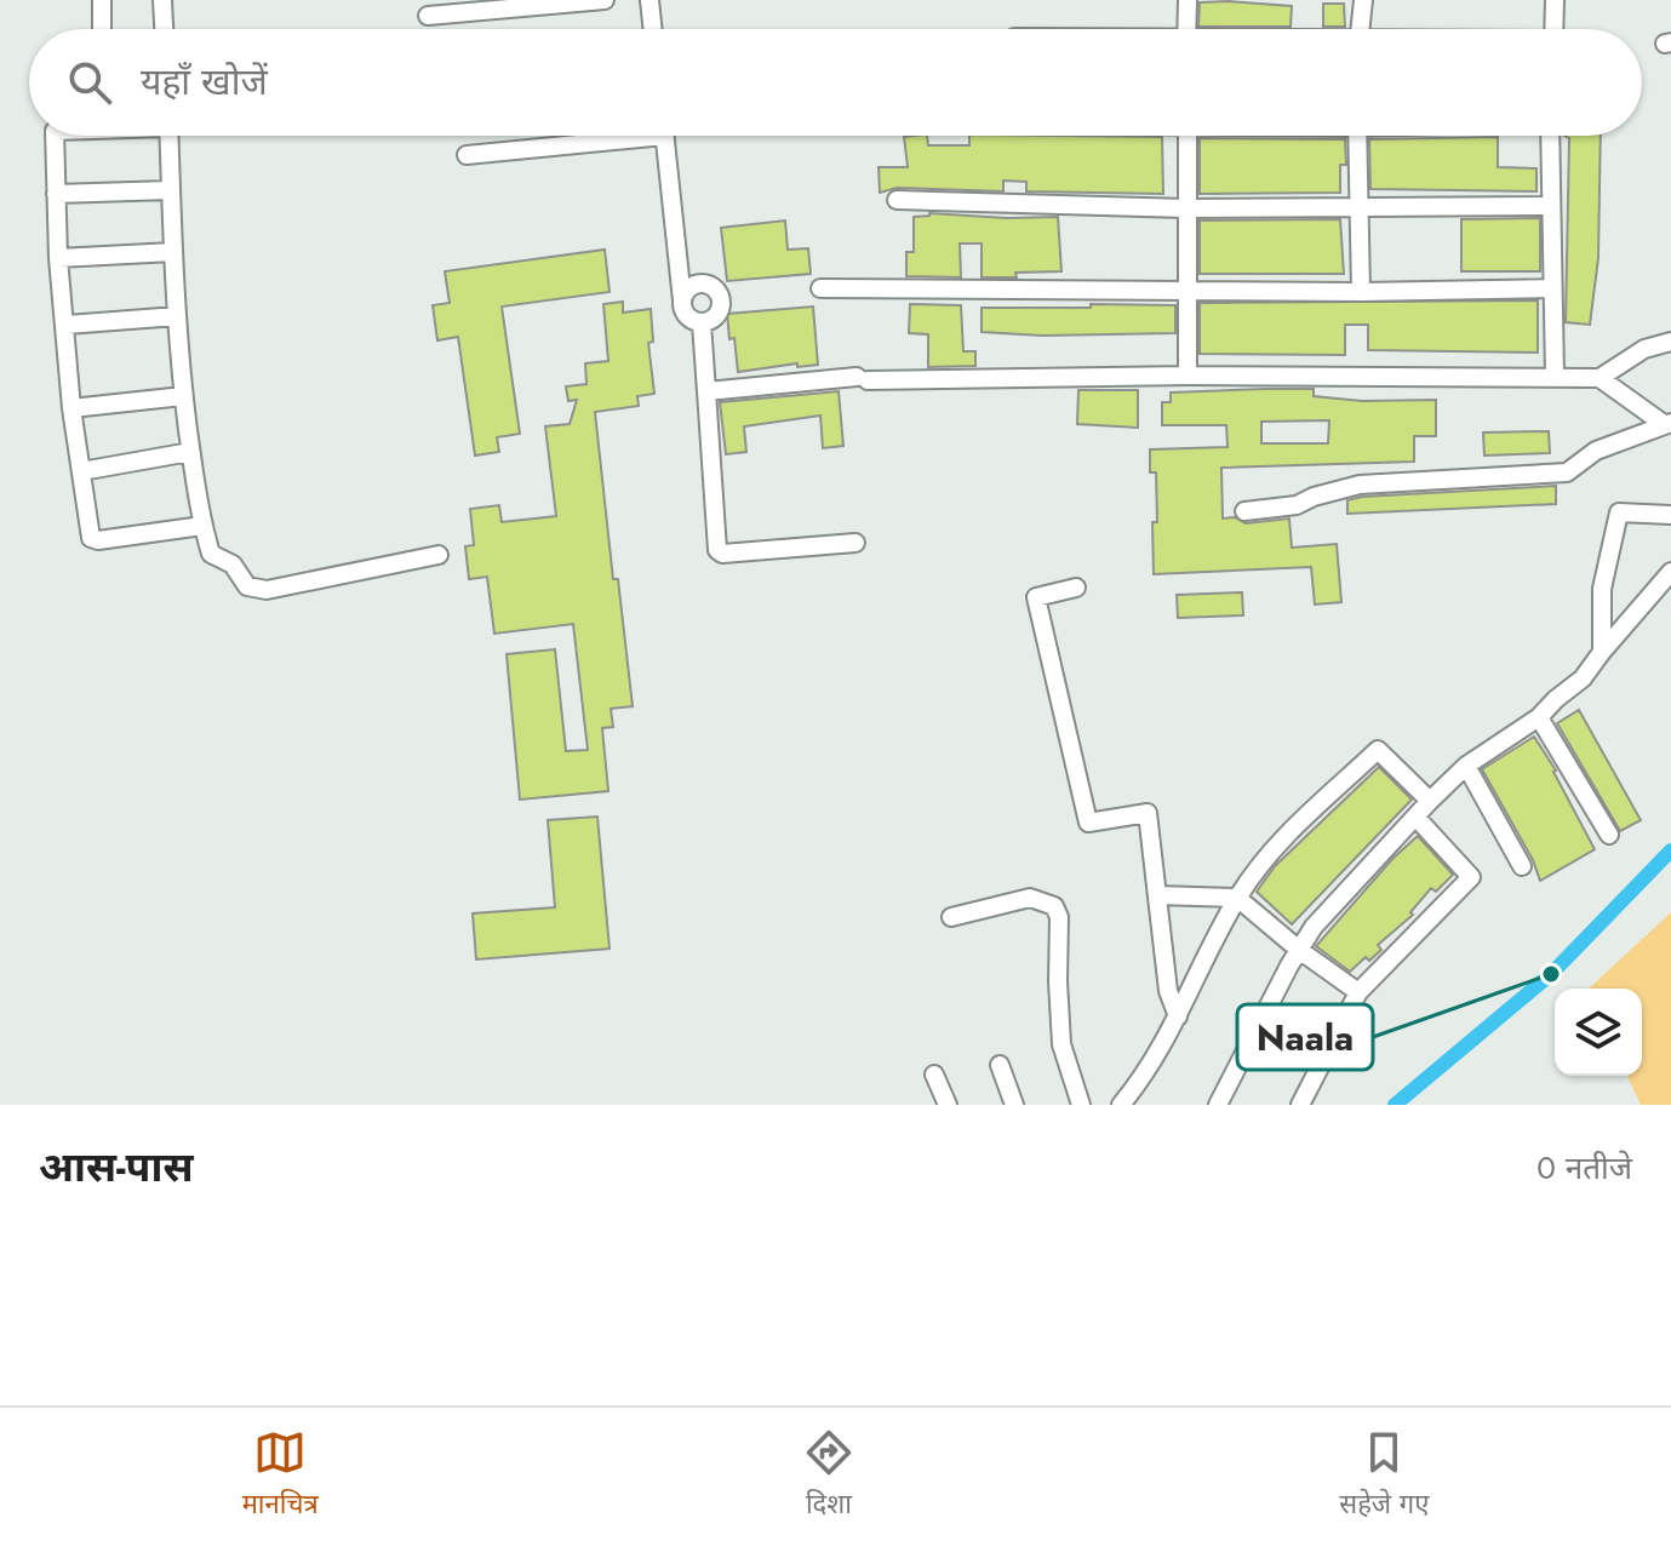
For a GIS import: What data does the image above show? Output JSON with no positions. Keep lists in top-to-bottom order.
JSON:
{
  "places": ["Naala"],
  "page": {
    "search": "यहाँ खोजें",
    "heading": ["आस-पास", "0 नतीजे"],
    "nav": ["मानचित्र", "दिशा", "सहेजे गए"]
  }
}
